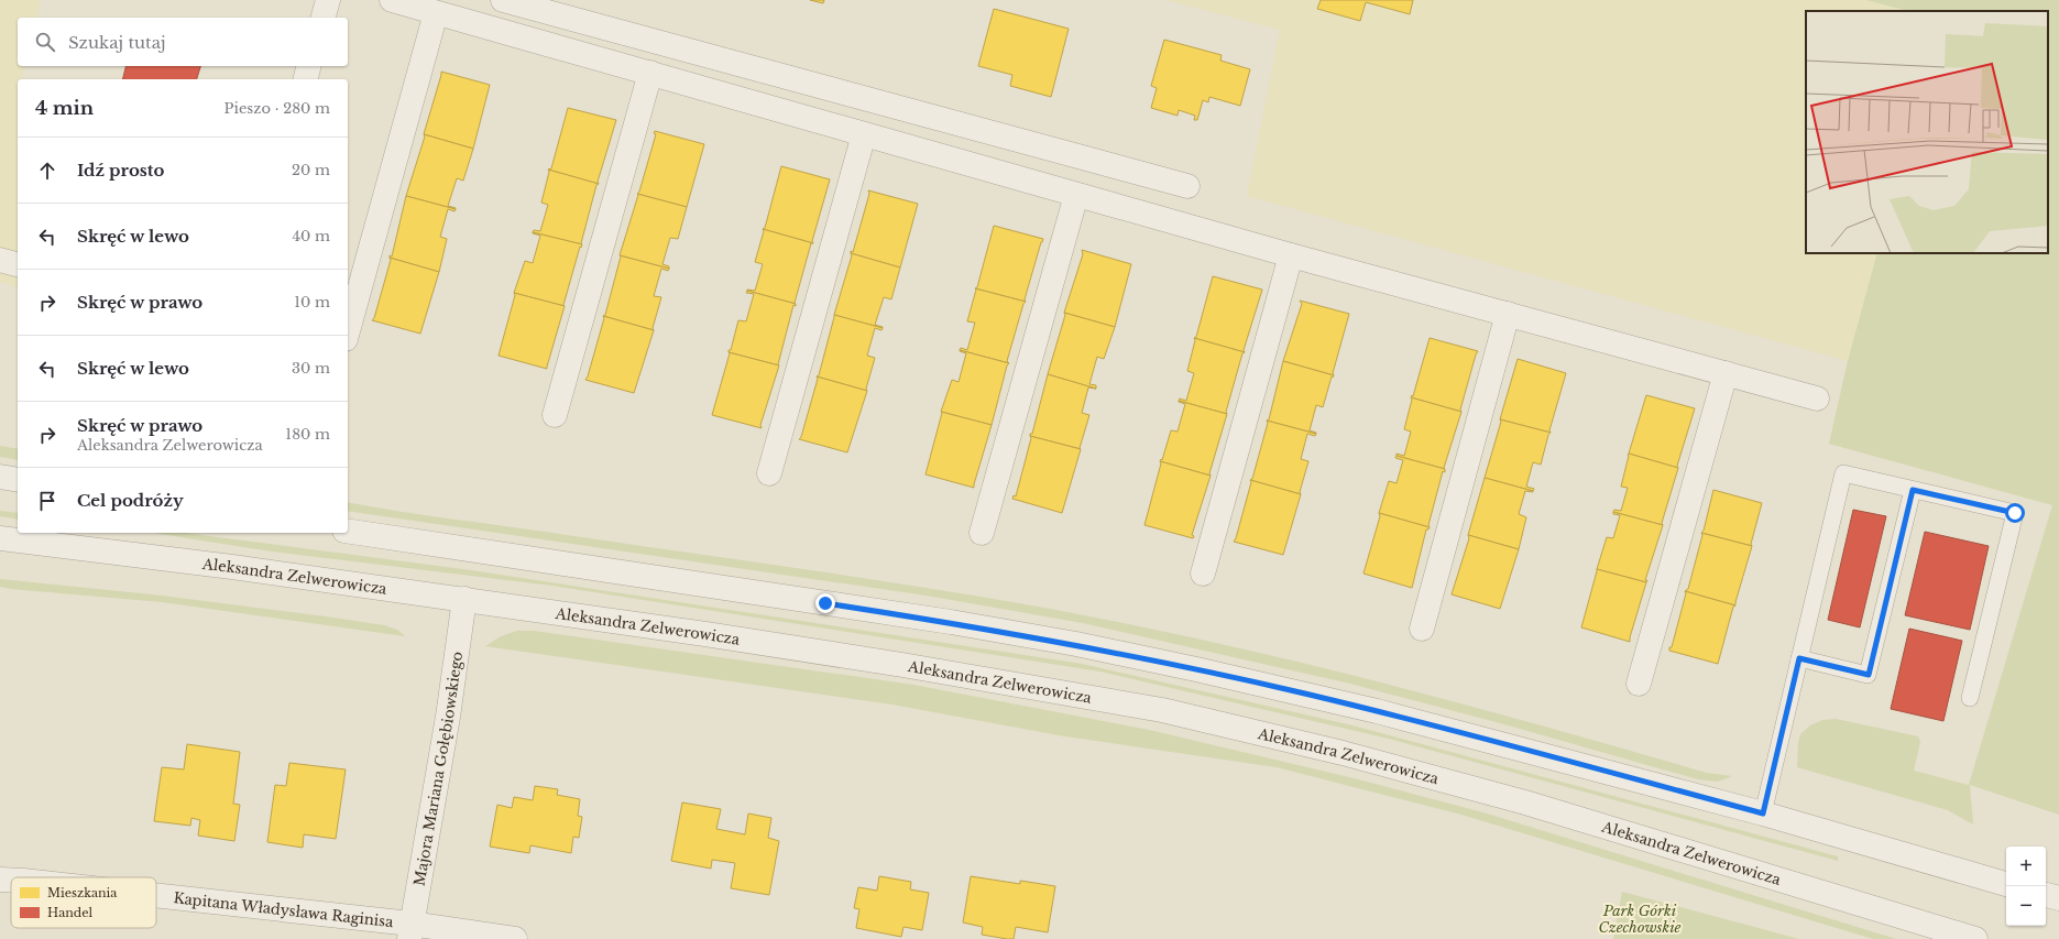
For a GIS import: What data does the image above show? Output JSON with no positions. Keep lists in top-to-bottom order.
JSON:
{
  "streets": {
    "street": ["Aleksandra Zelwerowicza", "Majora Mariana Gołębiowskiego", "Kapitana Władysława Raginisa"]
  },
  "crossings": [
    ["Aleksandra Zelwerowicza", "Majora Mariana Gołębiowskiego"],
    ["Majora Mariana Gołębiowskiego", "Kapitana Władysława Raginisa"]
  ],
  "parks": ["Park Górki Czechowskie"],
  "legend": ["Mieszkania", "Handel"],
  "page": {
    "search": "Szukaj tutaj",
    "heading": ["4 min", "Pieszo · 280 m"],
    "list": [
      ["Idź prosto", "20 m"],
      ["Skręć w lewo", "40 m"],
      ["Skręć w prawo", "10 m"],
      ["Skręć w lewo", "30 m"],
      ["Skręć w prawo", "Aleksandra Zelwerowicza", "180 m"],
      "Cel podróży"
    ],
    "map_buttons": ["+", "−"]
  }
}
